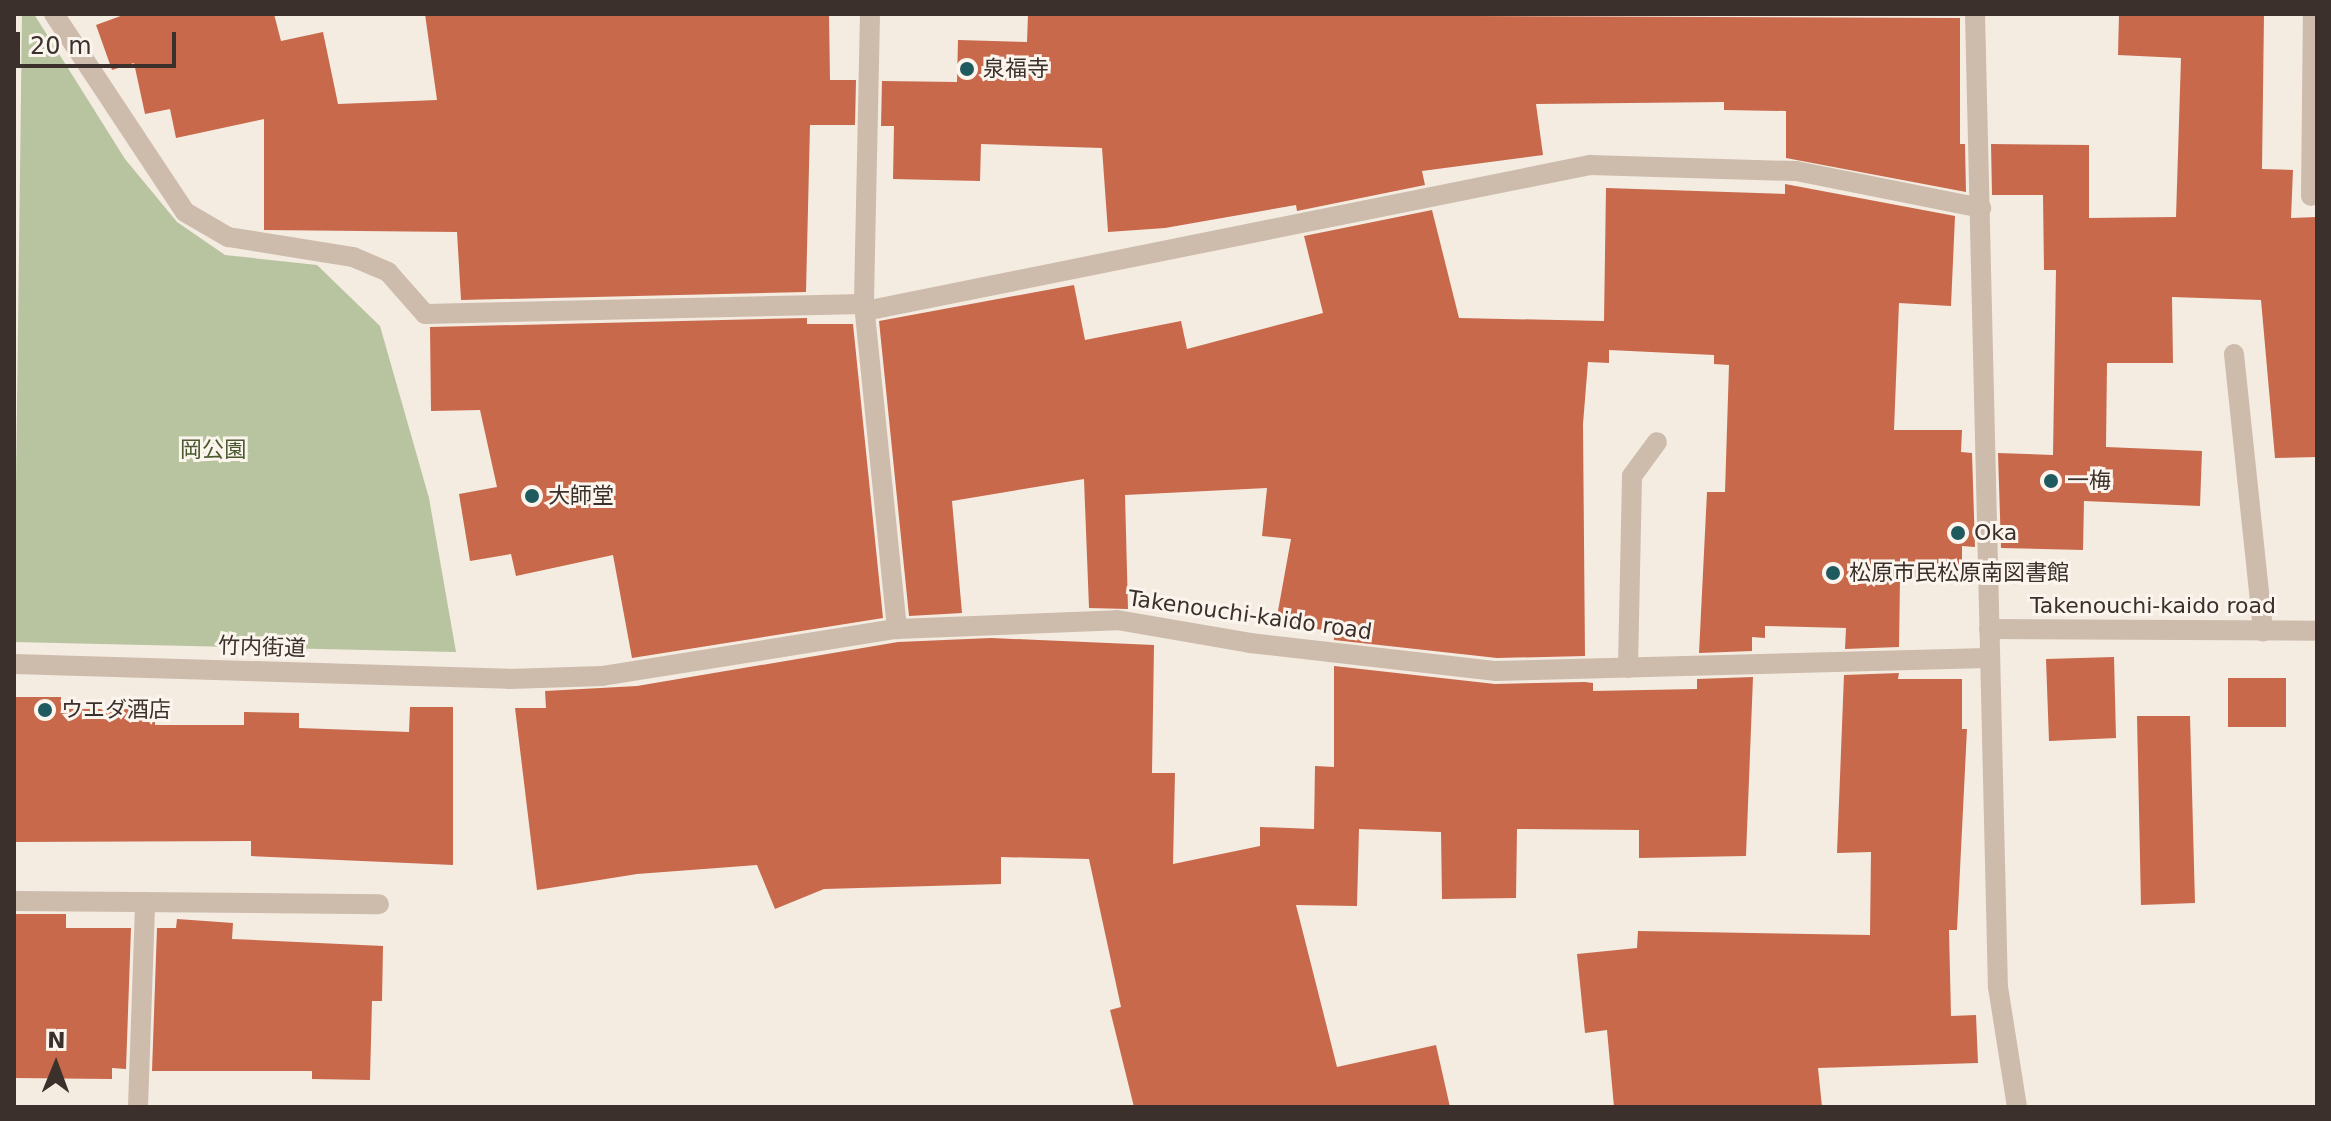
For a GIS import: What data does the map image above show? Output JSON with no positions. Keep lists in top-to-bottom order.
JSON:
{
  "streets": {
    "street": ["Takenouchi-kaido road", "竹内街道"]
  },
  "crossings": [
    ["Takenouchi-kaido road", "竹内街道"]
  ],
  "parks": ["岡公園"],
  "places": [
    "泉福寺",
    "一梅",
    "大師堂",
    "Oka",
    "松原市民松原南図書館",
    "ウエダ酒店"
  ],
  "scale_bar": "20 m",
  "north": "top"
}
